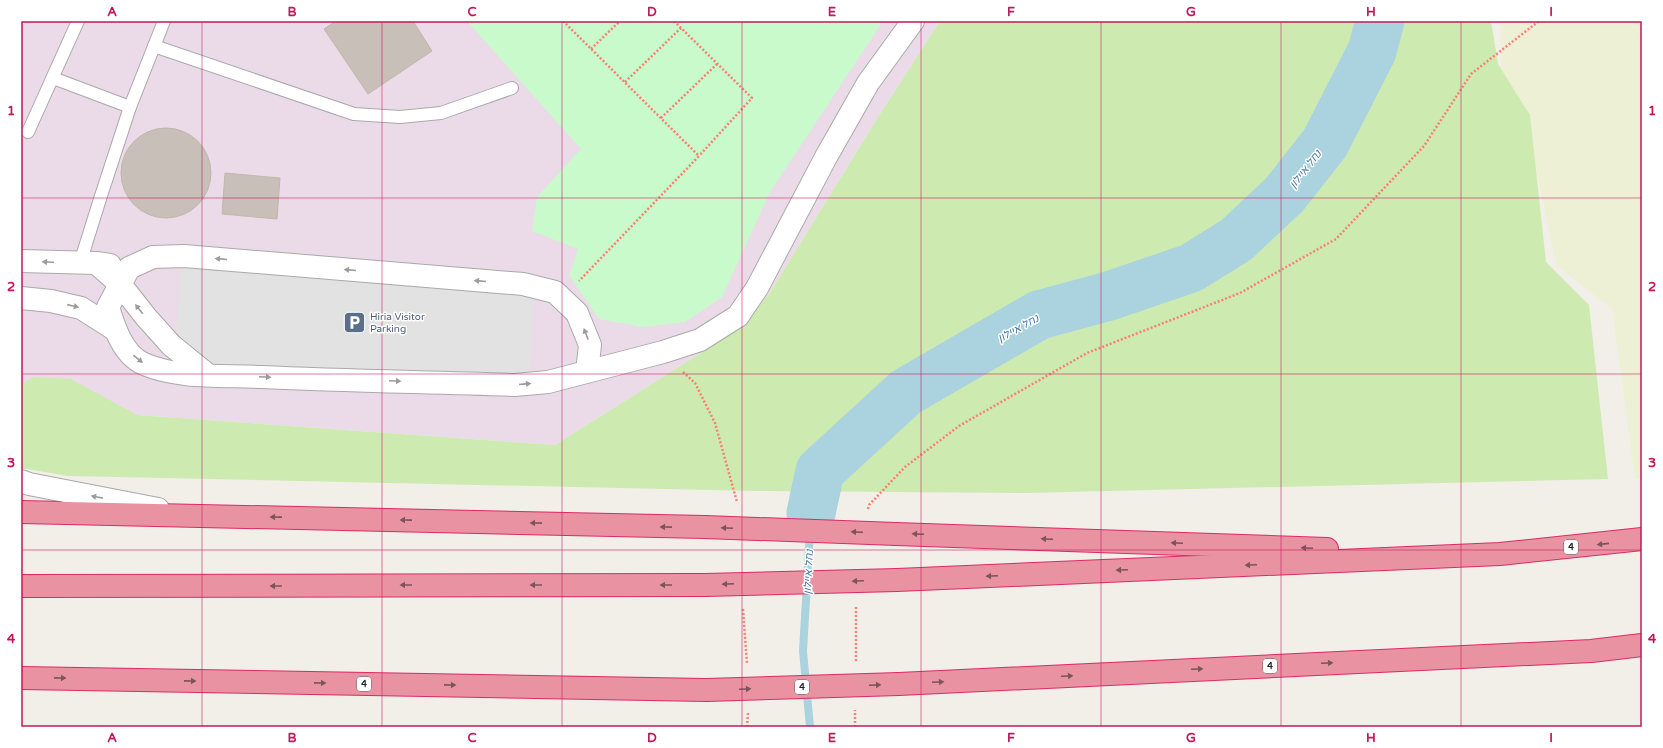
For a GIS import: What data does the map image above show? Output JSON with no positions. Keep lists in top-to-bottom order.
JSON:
{
  "streets": {
    "highway": ["4"]
  },
  "water": ["נחל איילון"],
  "places": {
    "parking": ["Hiria Visitor Parking"]
  },
  "grid": {
    "columns": [
      "A",
      "B",
      "C",
      "D",
      "E",
      "F",
      "G",
      "H",
      "I"
    ],
    "rows": [
      "1",
      "2",
      "3",
      "4"
    ]
  }
}
